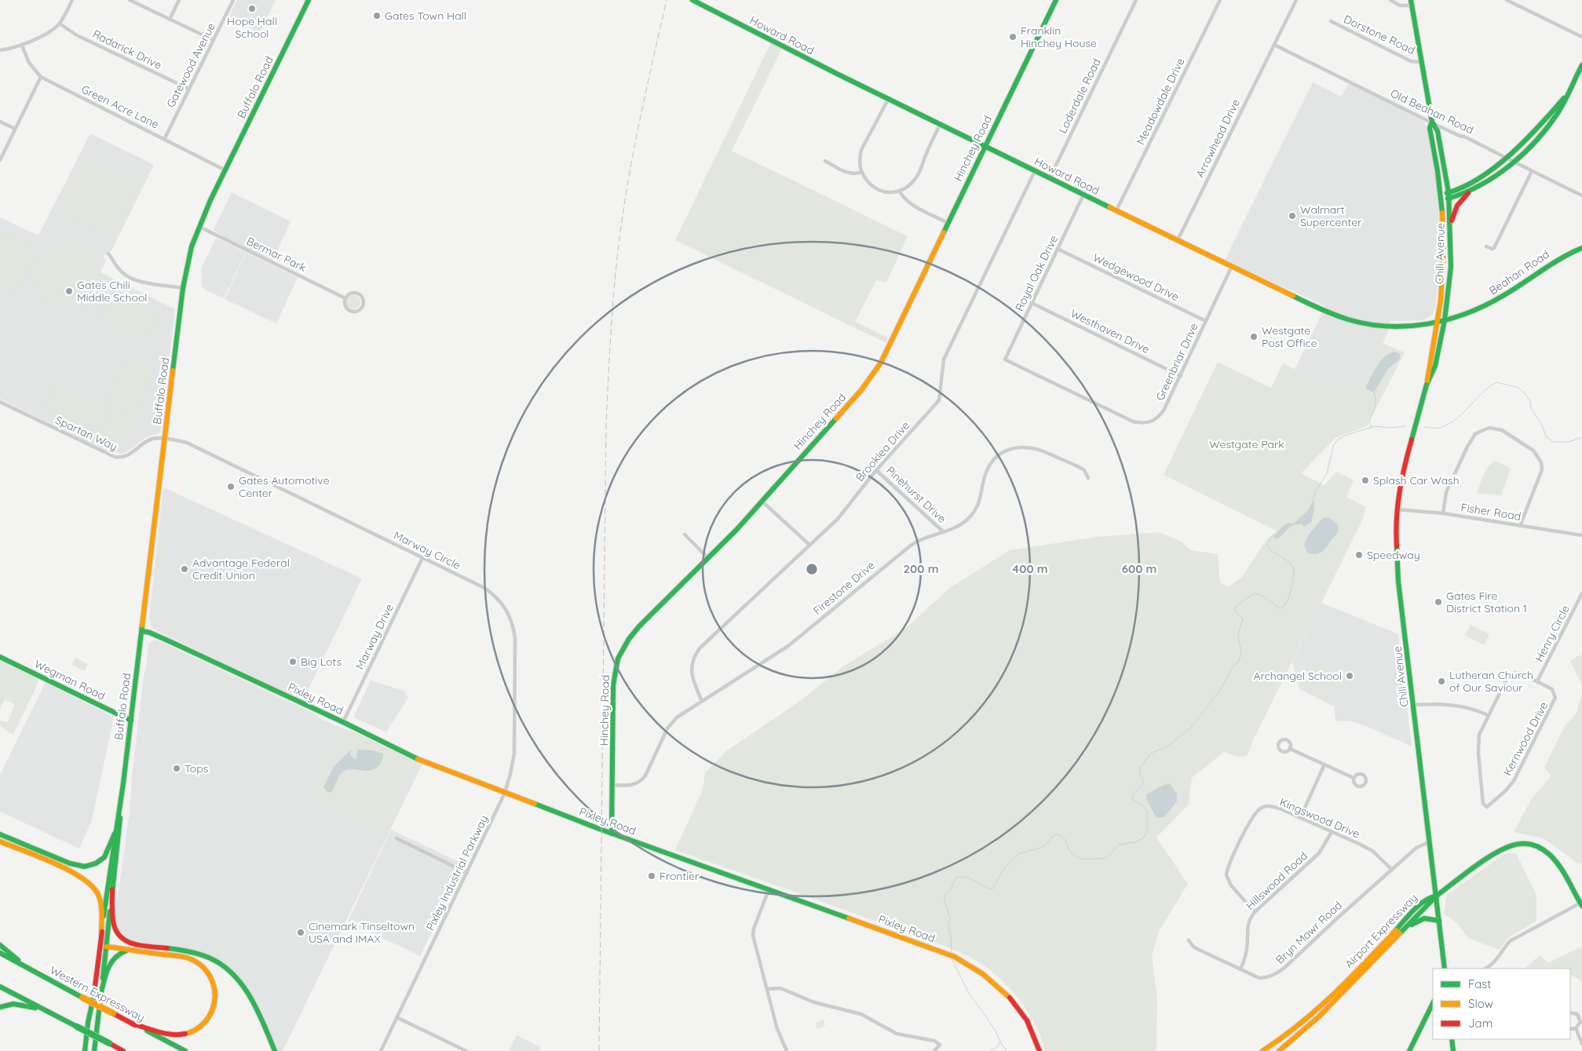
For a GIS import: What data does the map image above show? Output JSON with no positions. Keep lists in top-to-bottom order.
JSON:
{
  "streets": {
    "main road": [
      "Howard Road",
      "Buffalo Road",
      "Hinchey Road",
      "Chili Avenue",
      "Beahan Road",
      "Wegman Road",
      "Pixley Road",
      "Airport Expressway",
      "Western Expressway"
    ],
    "street": [
      "Dorstone Road",
      "Radarick Drive",
      "Gatewood Avenue",
      "Loderdale Road",
      "Meadowdale Drive",
      "Green Acre Lane",
      "Old Beahan Road",
      "Arrowhead Drive",
      "Bermar Park",
      "Royal Oak Drive",
      "Wedgewood Drive",
      "Westhaven Drive",
      "Greenbriar Drive",
      "Spartan Way",
      "Brooklea Drive",
      "Pinehurst Drive",
      "Fisher Road",
      "Marway Circle",
      "Firestone Drive",
      "Henry Circle",
      "Marway Drive",
      "Kernwood Drive",
      "Kingswood Drive",
      "Pixley Industrial Parkway",
      "Hillswood Road",
      "Bryn Mawr Road"
    ]
  },
  "crossings": [
    ["Dorstone Road", "Chili Avenue"],
    ["Howard Road", "Loderdale Road"],
    ["Howard Road", "Meadowdale Drive"],
    ["Howard Road", "Arrowhead Drive"],
    ["Howard Road", "Hinchey Road"],
    ["Howard Road", "Chili Avenue"],
    ["Howard Road", "Beahan Road"],
    ["Howard Road", "Royal Oak Drive"],
    ["Howard Road", "Greenbriar Drive"],
    ["Howard Road", "Brooklea Drive"],
    ["Radarick Drive", "Gatewood Avenue"],
    ["Gatewood Avenue", "Green Acre Lane"],
    ["Buffalo Road", "Green Acre Lane"],
    ["Buffalo Road", "Bermar Park"],
    ["Buffalo Road", "Spartan Way"],
    ["Buffalo Road", "Marway Circle"],
    ["Buffalo Road", "Wegman Road"],
    ["Buffalo Road", "Pixley Road"],
    ["Old Beahan Road", "Arrowhead Drive"],
    ["Old Beahan Road", "Chili Avenue"],
    ["Hinchey Road", "Firestone Drive"],
    ["Hinchey Road", "Pixley Road"],
    ["Chili Avenue", "Beahan Road"],
    ["Chili Avenue", "Fisher Road"],
    ["Chili Avenue", "Airport Expressway"],
    ["Chili Avenue", "Bryn Mawr Road"],
    ["Royal Oak Drive", "Wedgewood Drive"],
    ["Royal Oak Drive", "Westhaven Drive"],
    ["Royal Oak Drive", "Greenbriar Drive"],
    ["Wedgewood Drive", "Greenbriar Drive"],
    ["Westhaven Drive", "Greenbriar Drive"],
    ["Spartan Way", "Marway Circle"],
    ["Brooklea Drive", "Pinehurst Drive"],
    ["Brooklea Drive", "Firestone Drive"],
    ["Pinehurst Drive", "Firestone Drive"],
    ["Marway Circle", "Marway Drive"],
    ["Marway Circle", "Pixley Road"],
    ["Marway Circle", "Pixley Industrial Parkway"],
    ["Henry Circle", "Kernwood Drive"],
    ["Marway Drive", "Pixley Road"],
    ["Pixley Road", "Pixley Industrial Parkway"],
    ["Kingswood Drive", "Hillswood Road"],
    ["Kingswood Drive", "Bryn Mawr Road"],
    ["Hillswood Road", "Bryn Mawr Road"]
  ],
  "parks": ["Westgate Park"],
  "places": [
    "Hope Hall School",
    "Gates Town Hall",
    "Franklin Hinchey House",
    "Walmart Supercenter",
    "Gates Chili Middle School",
    "Westgate Post Office",
    "Splash Car Wash",
    "Gates Automotive Center",
    "Speedway",
    "Advantage Federal Credit Union",
    "Gates Fire District Station 1",
    "Big Lots",
    "Archangel School",
    "Lutheran Church of Our Saviour",
    "Tops",
    "Frontier",
    "Cinemark Tinseltown USA and IMAX"
  ],
  "legend": ["Fast", "Slow", "Jam"],
  "rings": ["200 m", "400 m", "600 m"]
}
